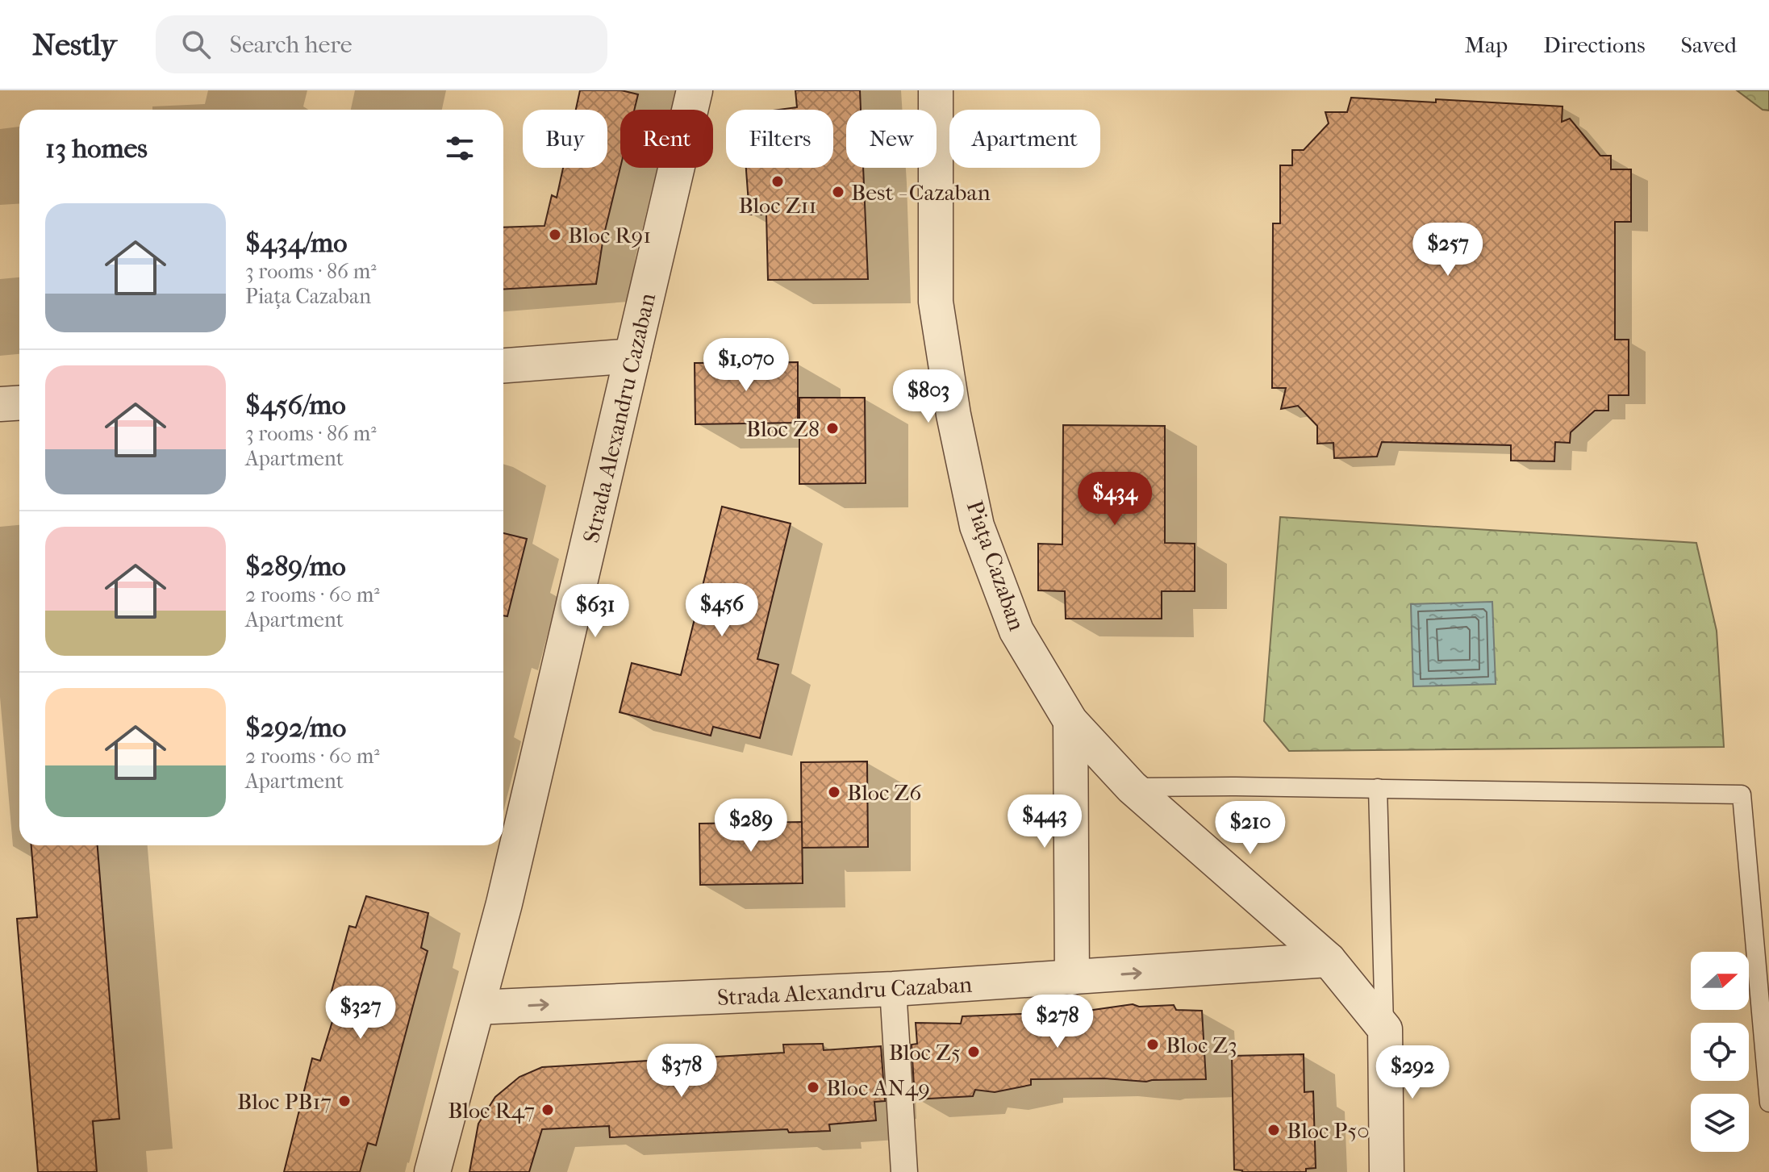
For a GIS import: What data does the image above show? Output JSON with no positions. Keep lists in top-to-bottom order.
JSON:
{
  "streets": {
    "street": ["Strada Alexandru Cazaban", "Piața Cazaban"]
  },
  "places": [
    "Bloc Z11",
    "Best - Cazaban",
    "Bloc R91",
    "Bloc Z8",
    "Bloc Z6",
    "Bloc Z3",
    "Bloc Z5",
    "Bloc AN49",
    "Bloc PB17",
    "Bloc R47",
    "Bloc P50"
  ],
  "north": "right",
  "page": {
    "header": "Nestly",
    "search": "Search here",
    "nav": ["Map", "Directions", "Saved"],
    "chip": [
      "Buy",
      "Rent",
      "Filters",
      "New",
      "Apartment"
    ],
    "heading": "13 homes",
    "list": [
      {
        "name": "$434/mo",
        "note": "3 rooms · 86 m² · Piața Cazaban"
      },
      {
        "name": "$456/mo",
        "note": "3 rooms · 86 m² · Apartment"
      },
      {
        "name": "$289/mo",
        "note": "2 rooms · 60 m² · Apartment"
      },
      {
        "name": "$292/mo",
        "note": "2 rooms · 60 m² · Apartment"
      }
    ],
    "price": [
      "$257",
      "$1,070",
      "$803",
      "$434",
      "$456",
      "$631",
      "$443",
      "$289",
      "$210",
      "$327",
      "$278",
      "$378",
      "$292"
    ]
  }
}
